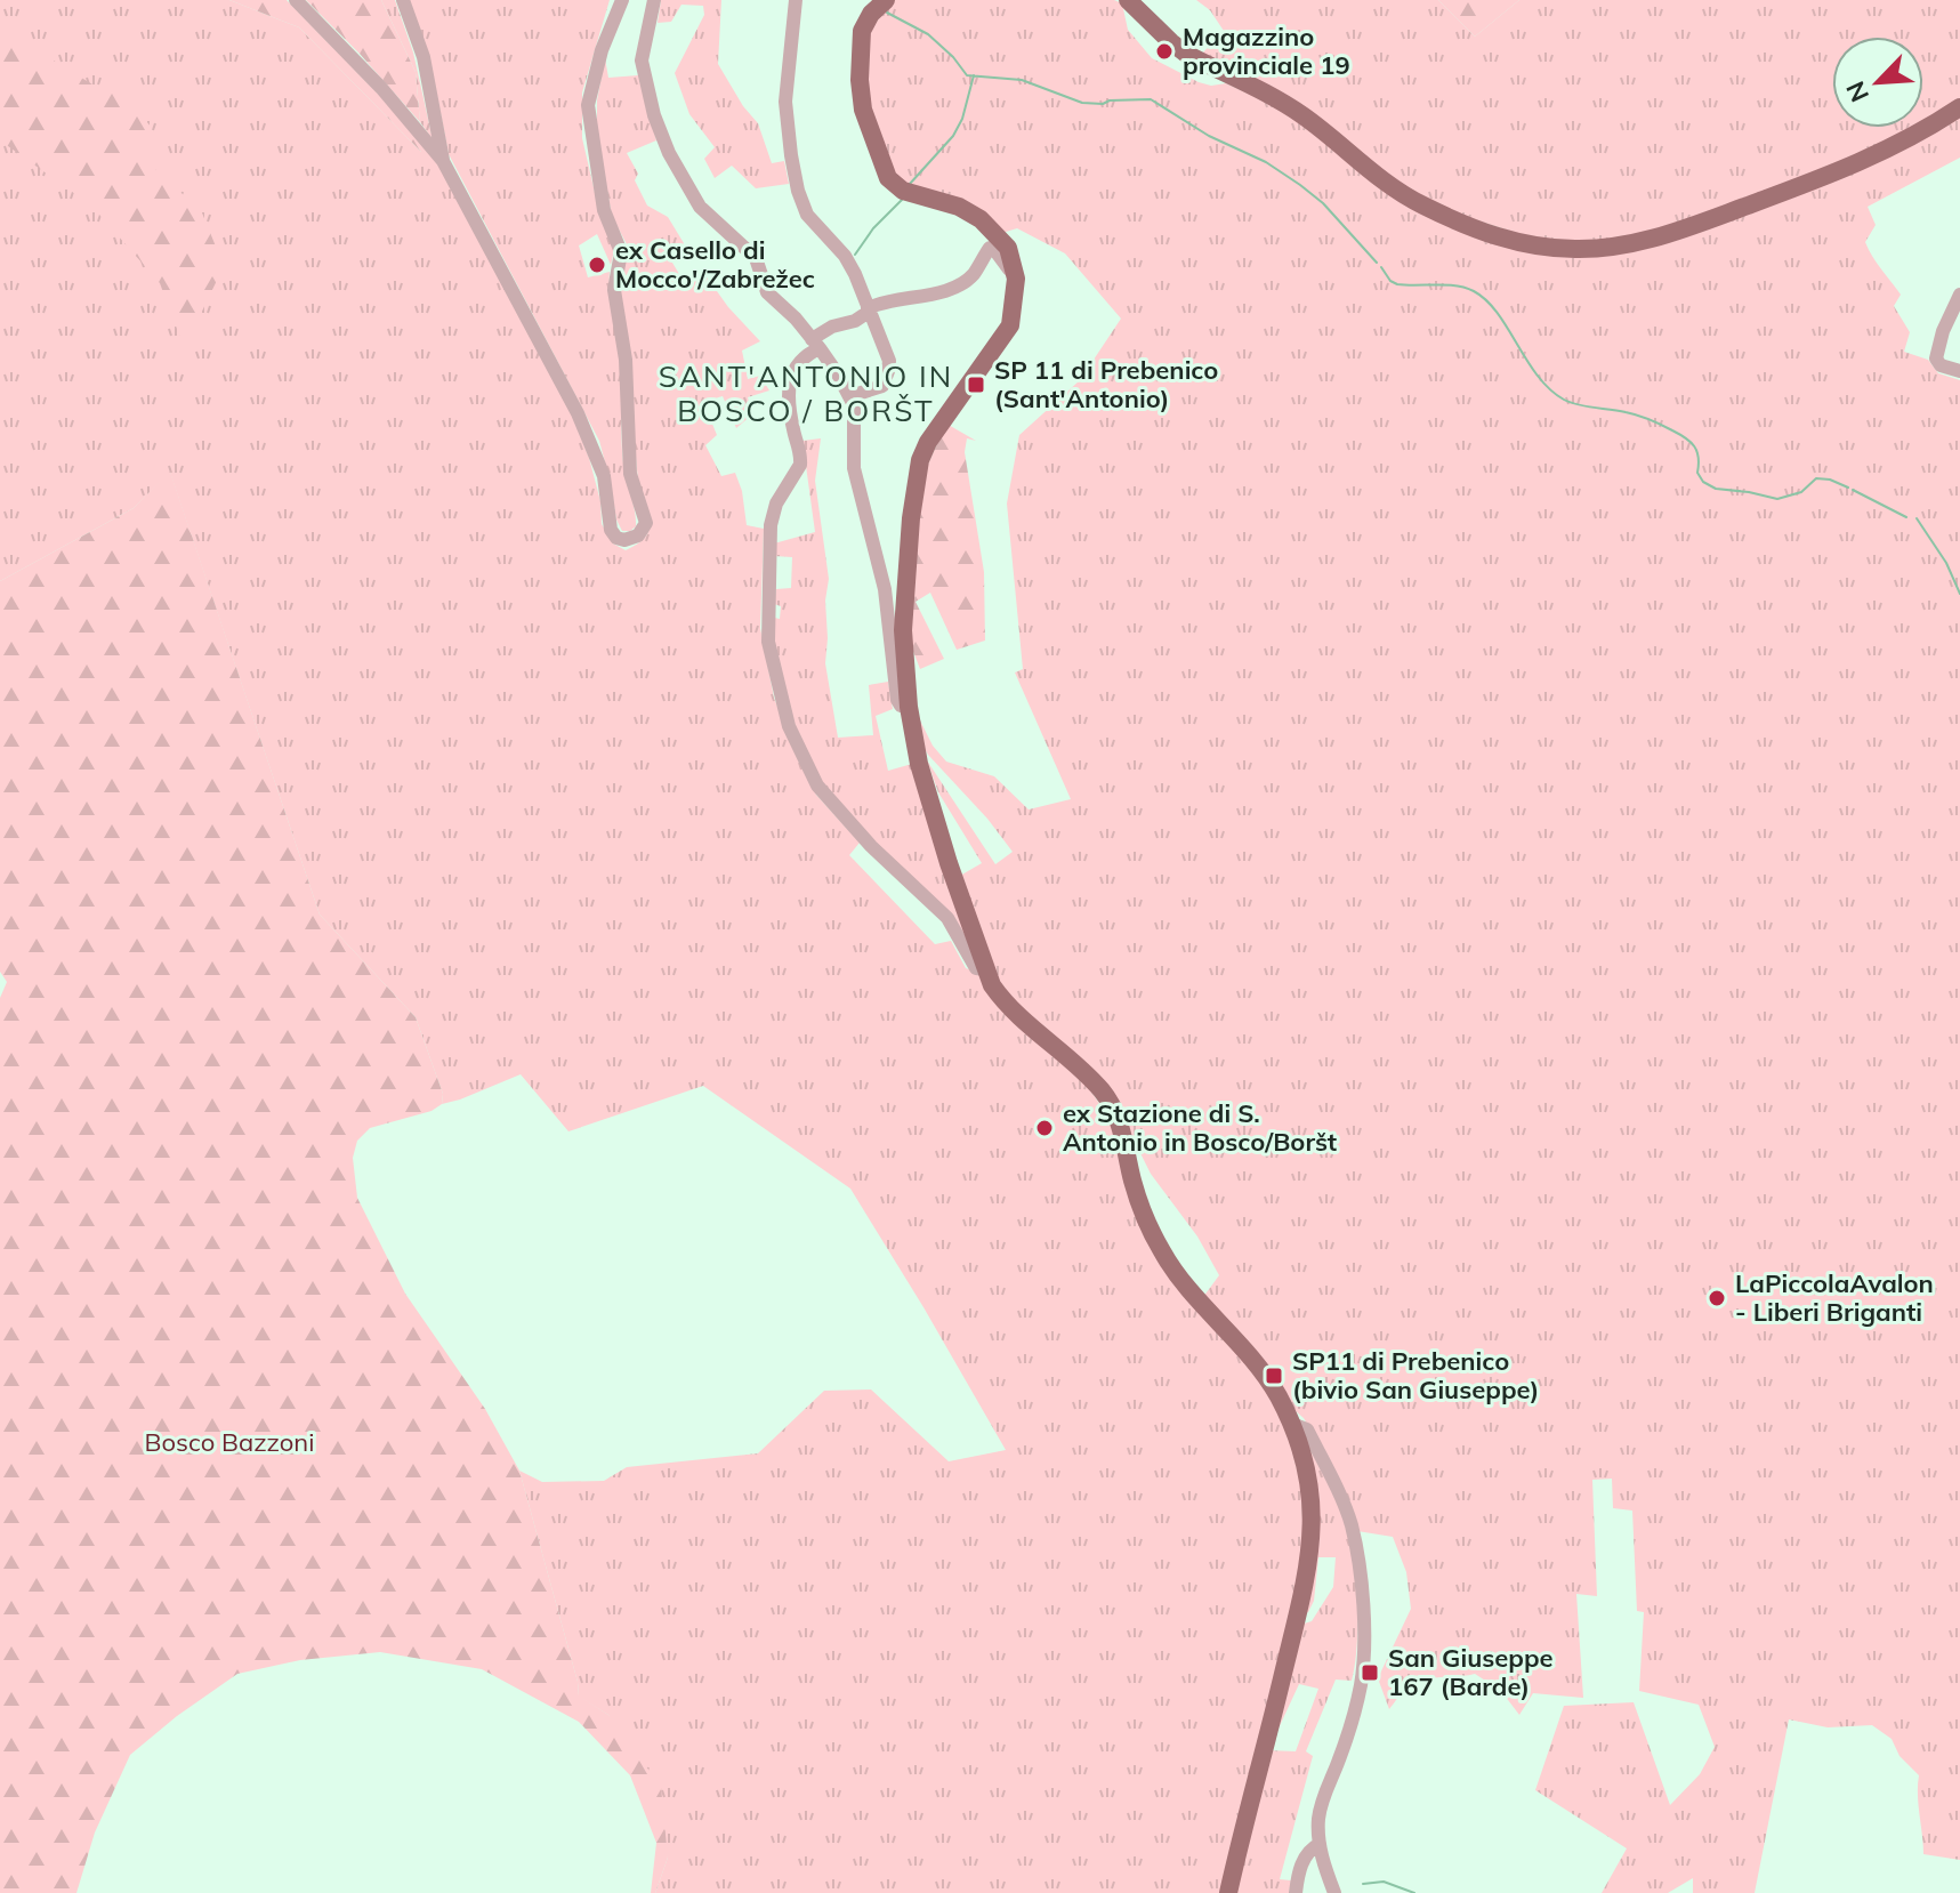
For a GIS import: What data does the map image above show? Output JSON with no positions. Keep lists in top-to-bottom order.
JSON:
{
  "districts": ["SANT'ANTONIO IN BOSCO / BORŠT"],
  "parks": ["Bosco Bazzoni"],
  "places": {
    "other": [
      "Magazzino provinciale 19",
      "ex Casello di Mocco'/Zabrežec",
      "ex Stazione di S. Antonio in Bosco/Boršt",
      "LaPiccolaAvalon - Liberi Briganti"
    ],
    "transit": ["SP 11 di Prebenico (Sant'Antonio)", "SP11 di Prebenico (bivio San Giuseppe)", "San Giuseppe 167 (Barde)"]
  },
  "north": "bottom left"
}
